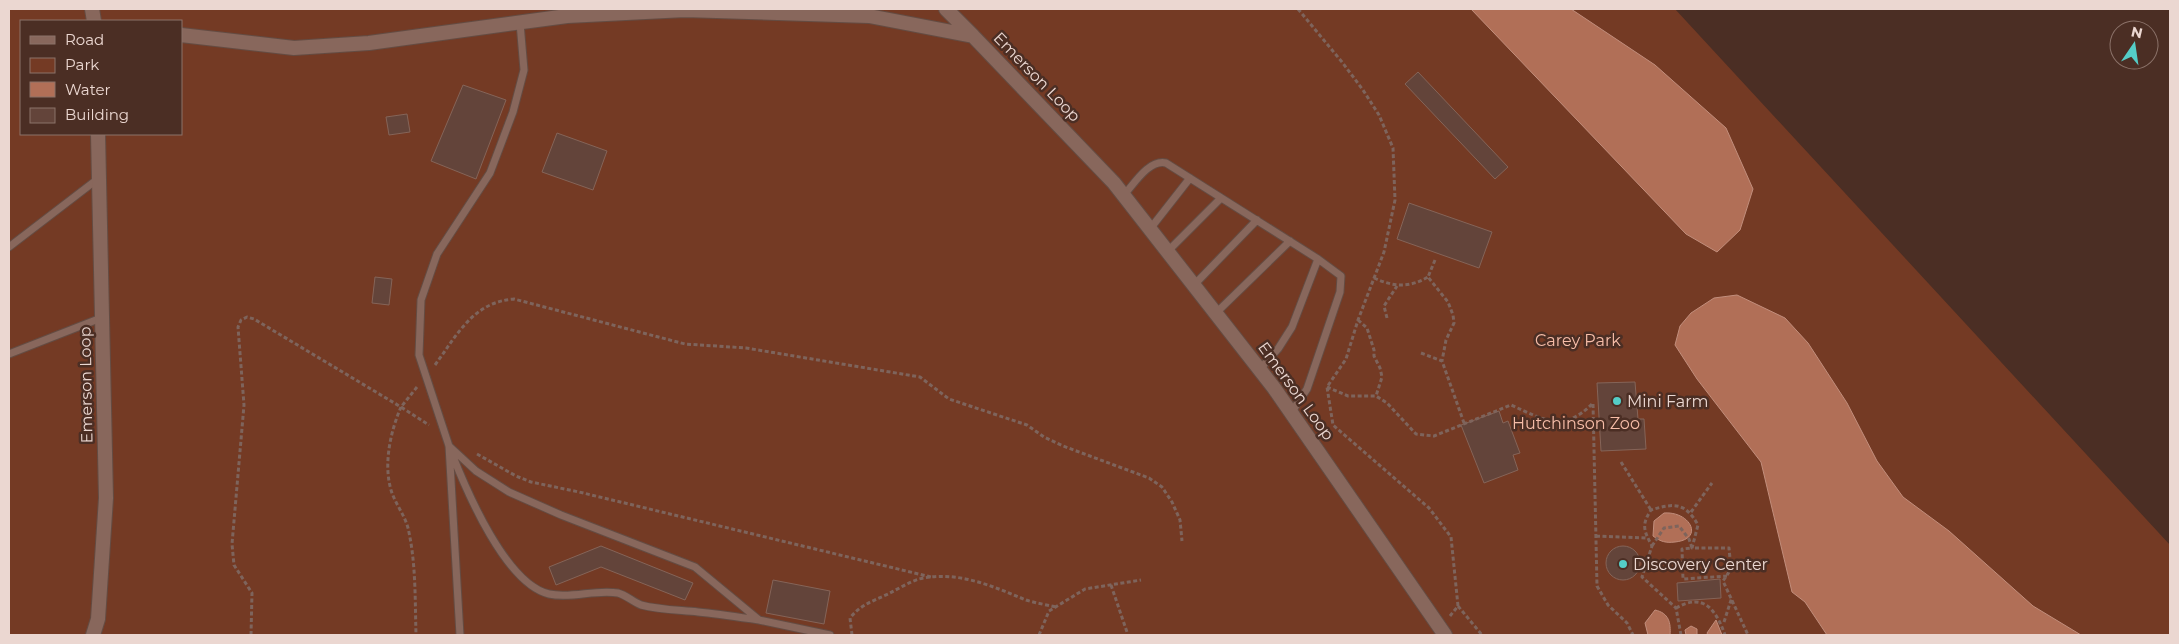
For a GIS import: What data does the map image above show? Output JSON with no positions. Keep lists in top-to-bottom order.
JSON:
{
  "streets": {
    "street": ["Emerson Loop"]
  },
  "parks": ["Carey Park", "Hutchinson Zoo"],
  "places": ["Mini Farm", "Discovery Center"],
  "legend": [
    "Road",
    "Park",
    "Water",
    "Building"
  ],
  "north": "top"
}
